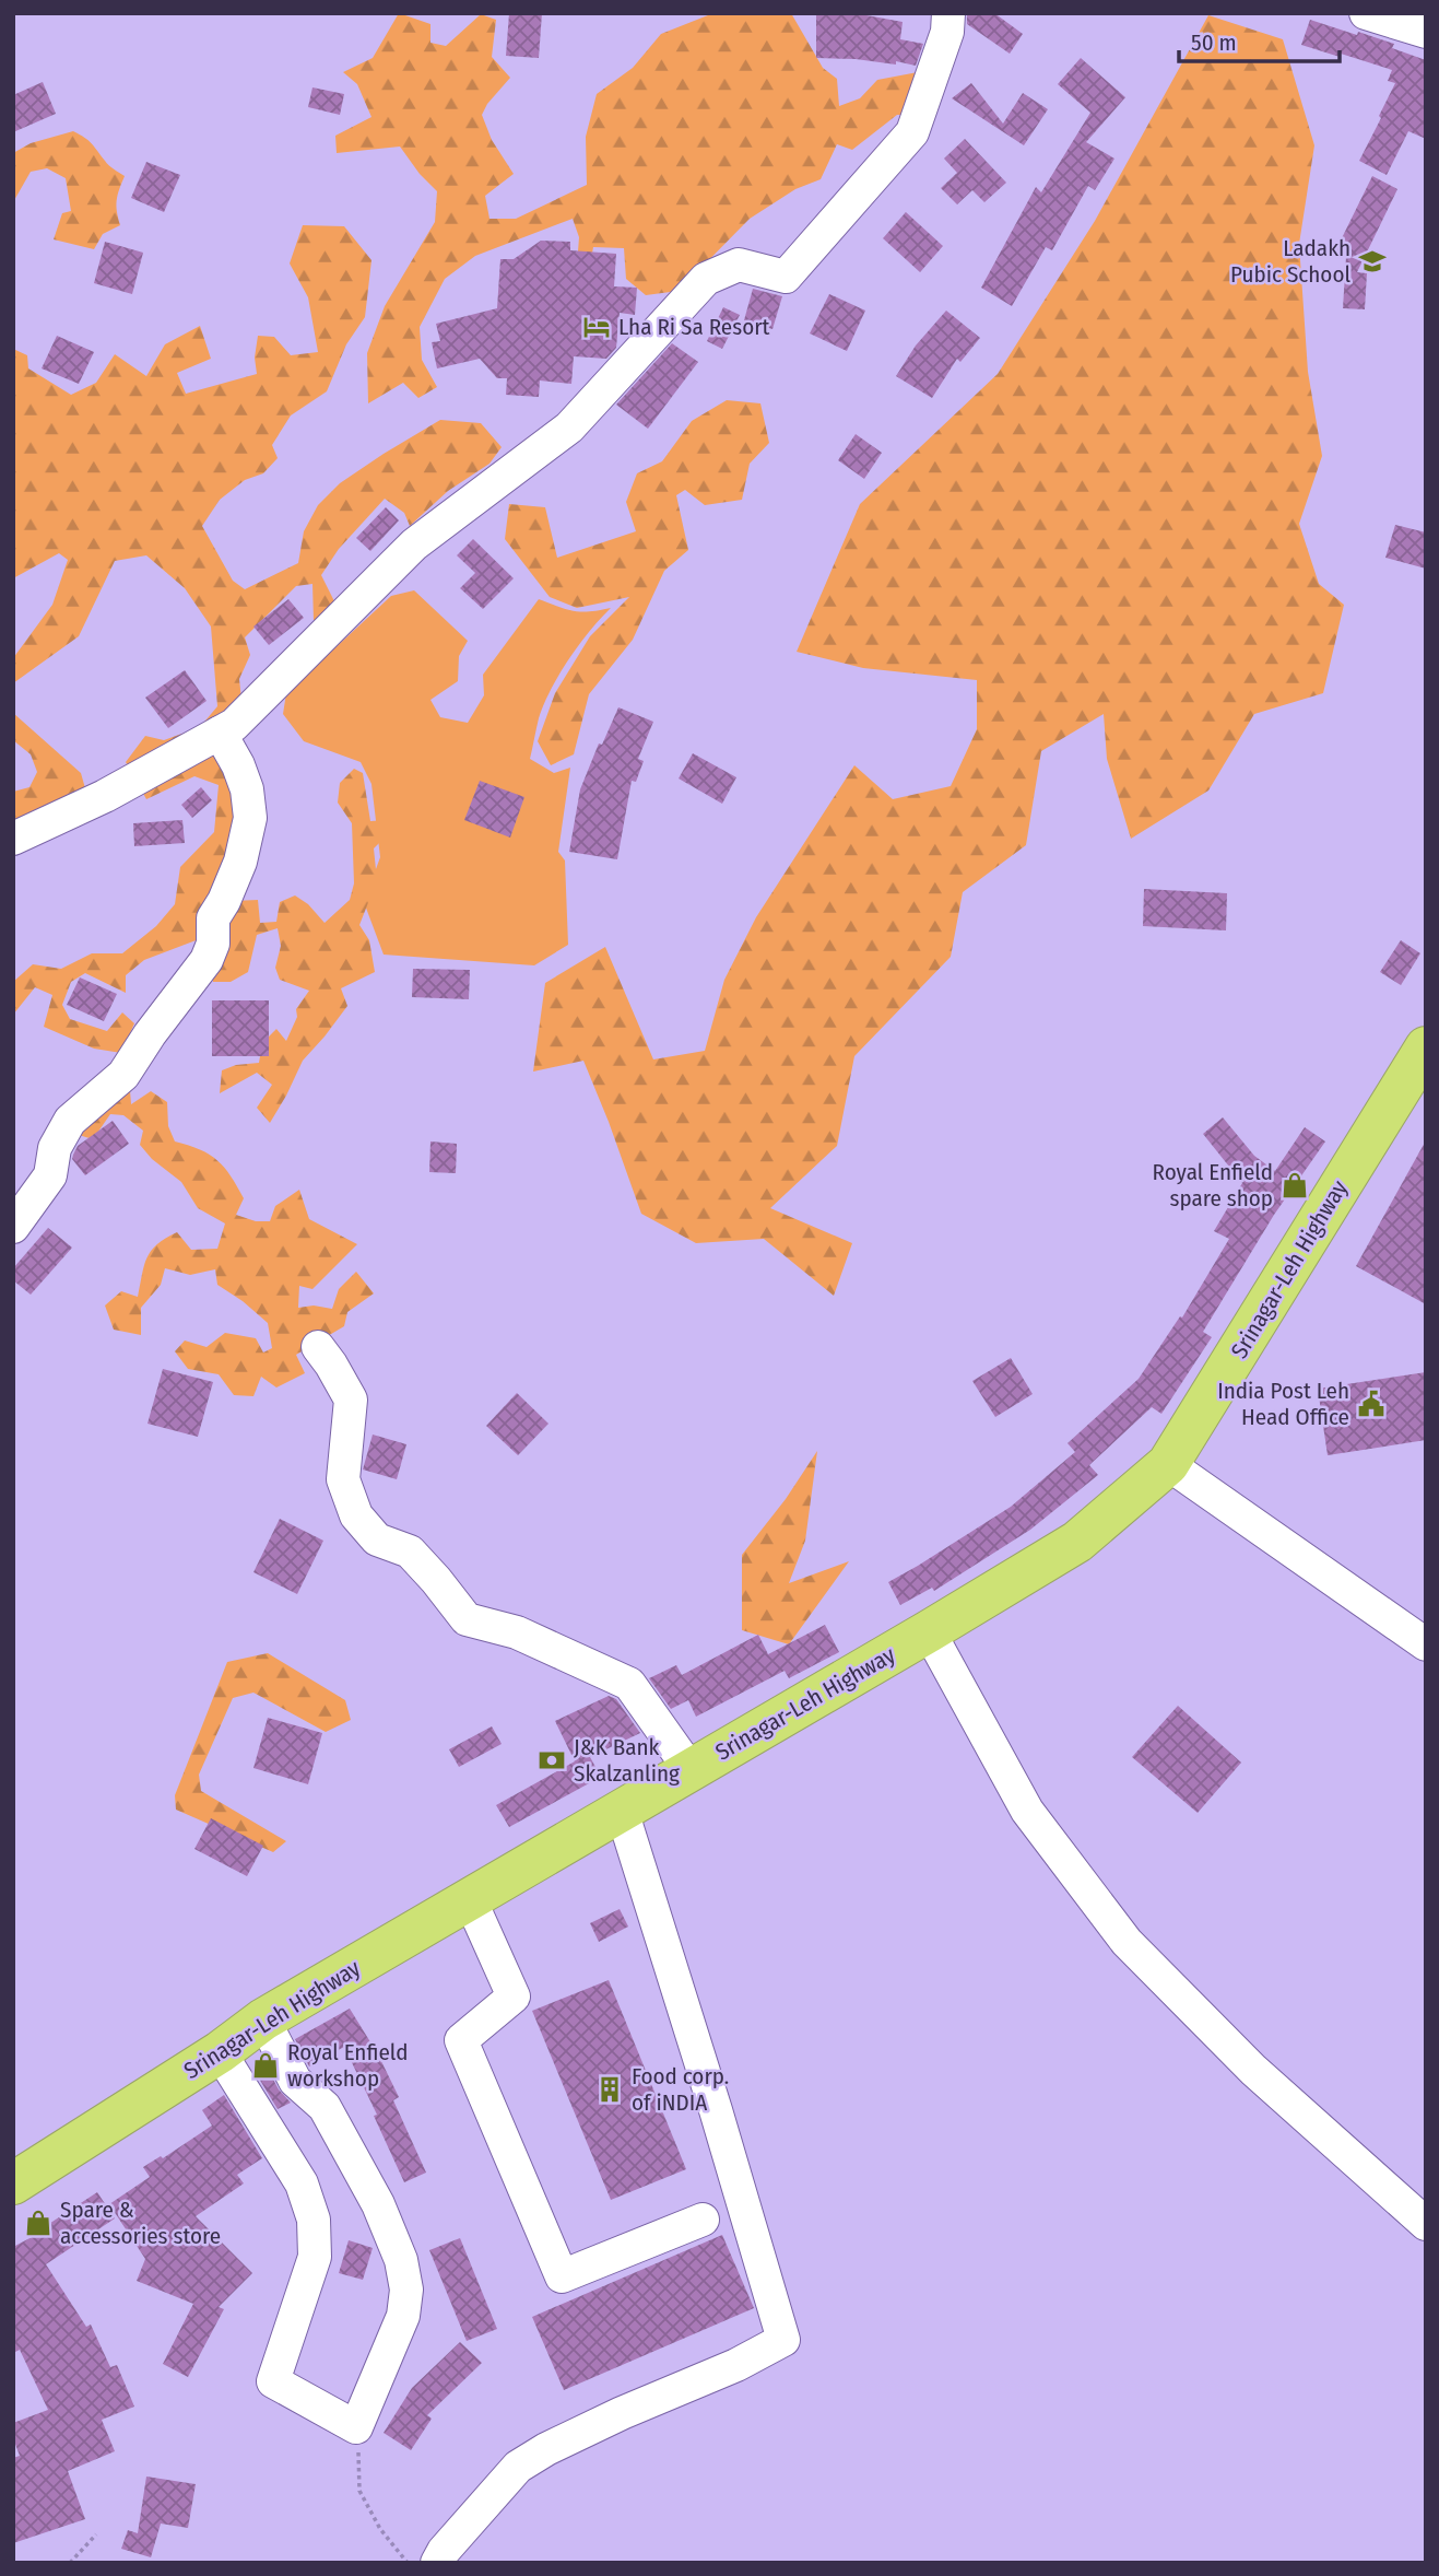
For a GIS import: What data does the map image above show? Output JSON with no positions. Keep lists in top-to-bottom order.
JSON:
{
  "streets": {
    "highway": ["Srinagar-Leh Highway"]
  },
  "places": {
    "school or university": ["Ladakh Pubic School"],
    "hotel": ["Lha Ri Sa Resort"],
    "shop": ["Royal Enfield spare shop", "Royal Enfield workshop", "Spare & accessories store"],
    "public building": ["India Post Leh Head Office"],
    "bank": ["J&K Bank Skalzanling"],
    "building": ["Food corp. of iNDIA"]
  },
  "scale_bar": "50 m"
}
